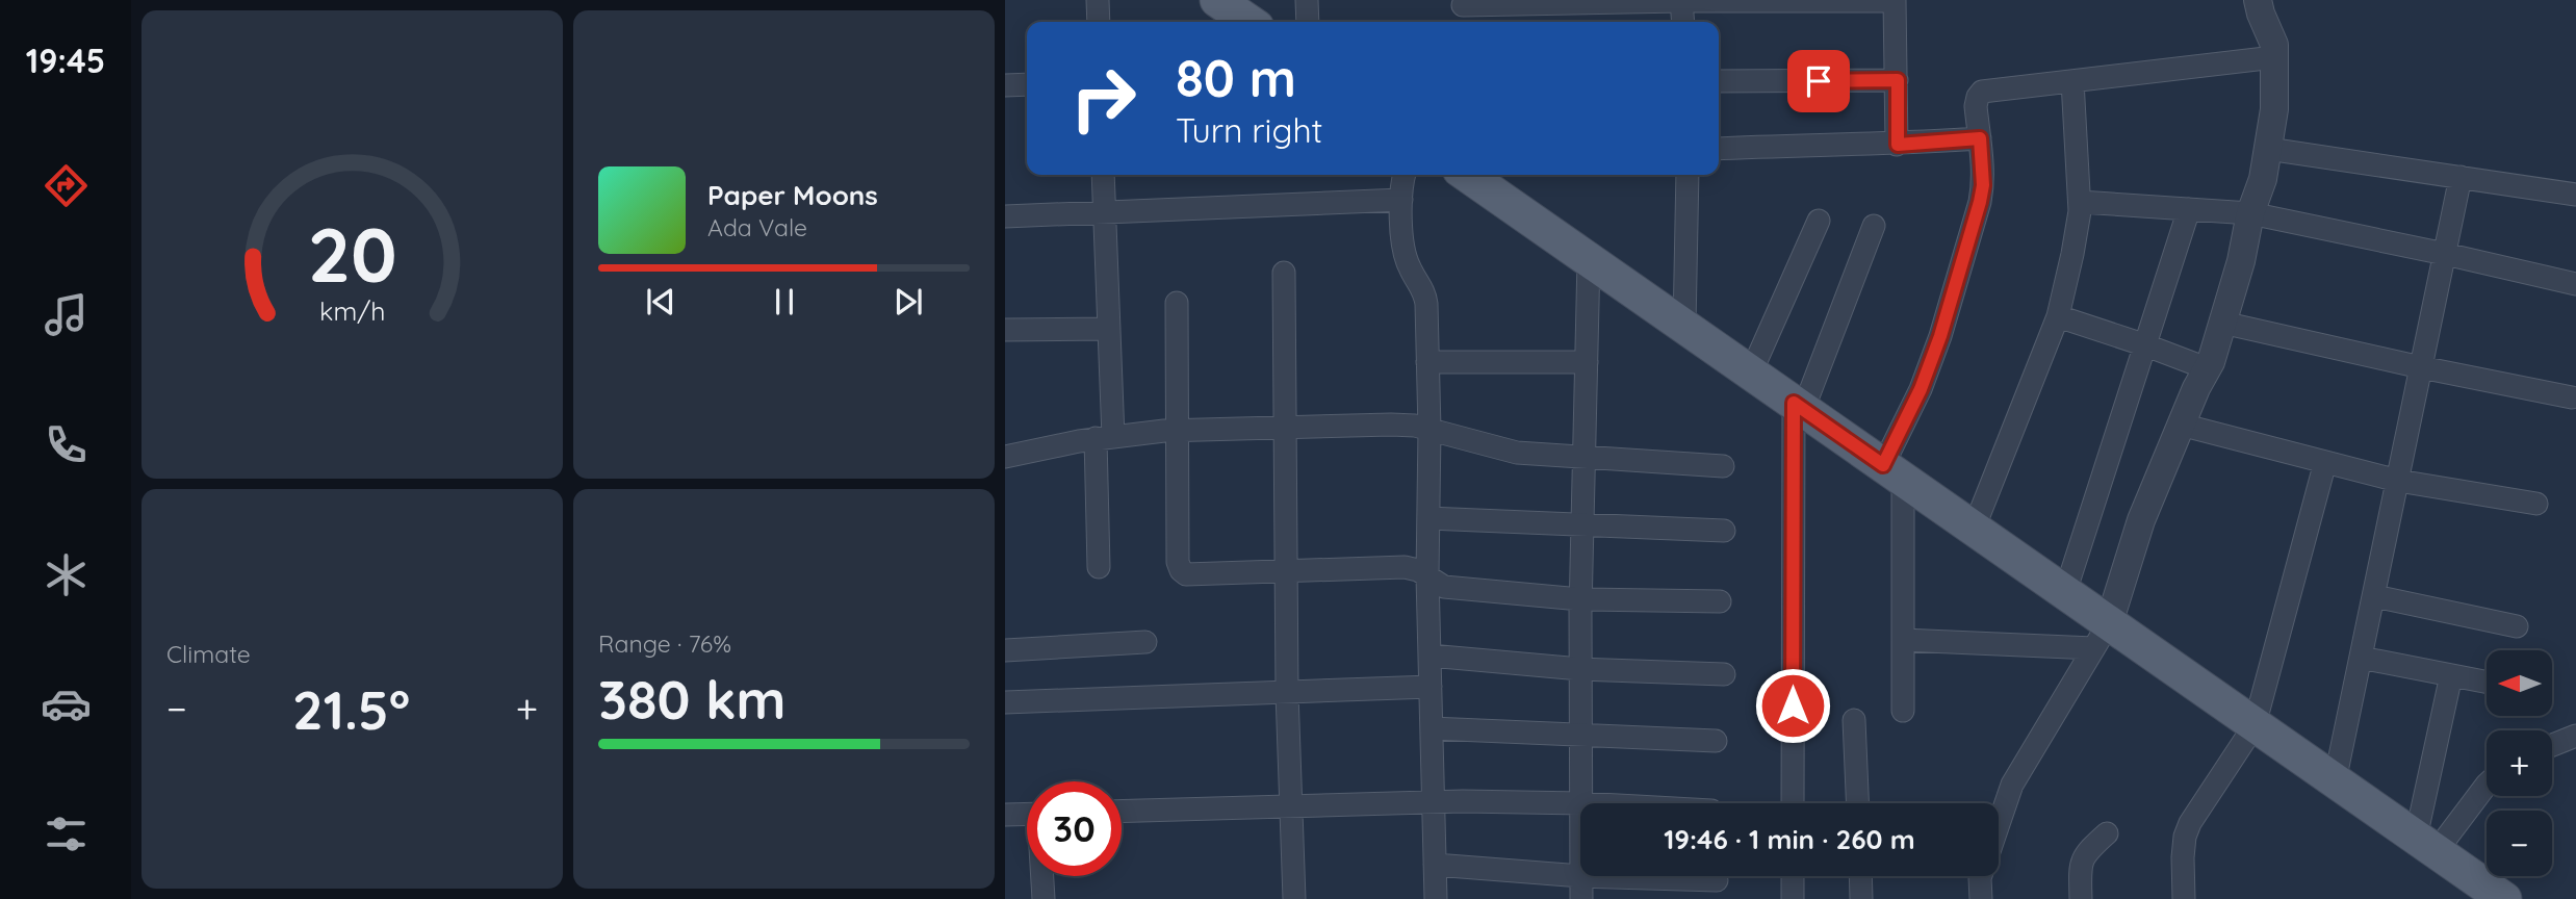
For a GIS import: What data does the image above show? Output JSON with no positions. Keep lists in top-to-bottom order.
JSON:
{
  "north": "left",
  "page": {
    "tabs": "19:45",
    "turn": ["80 m", "Turn right"],
    "song": ["Paper Moons", "Ada Vale"],
    "tile": [
      "Climate",
      ["Range · 76%", "380 km"]
    ],
    "map_buttons": ["+", "−"],
    "heat": ["−", "21.5°", "+"],
    "limit": "30",
    "trip": "19:46 · 1 min · 260 m",
    "gauge": ["20", "km/h"]
  }
}
